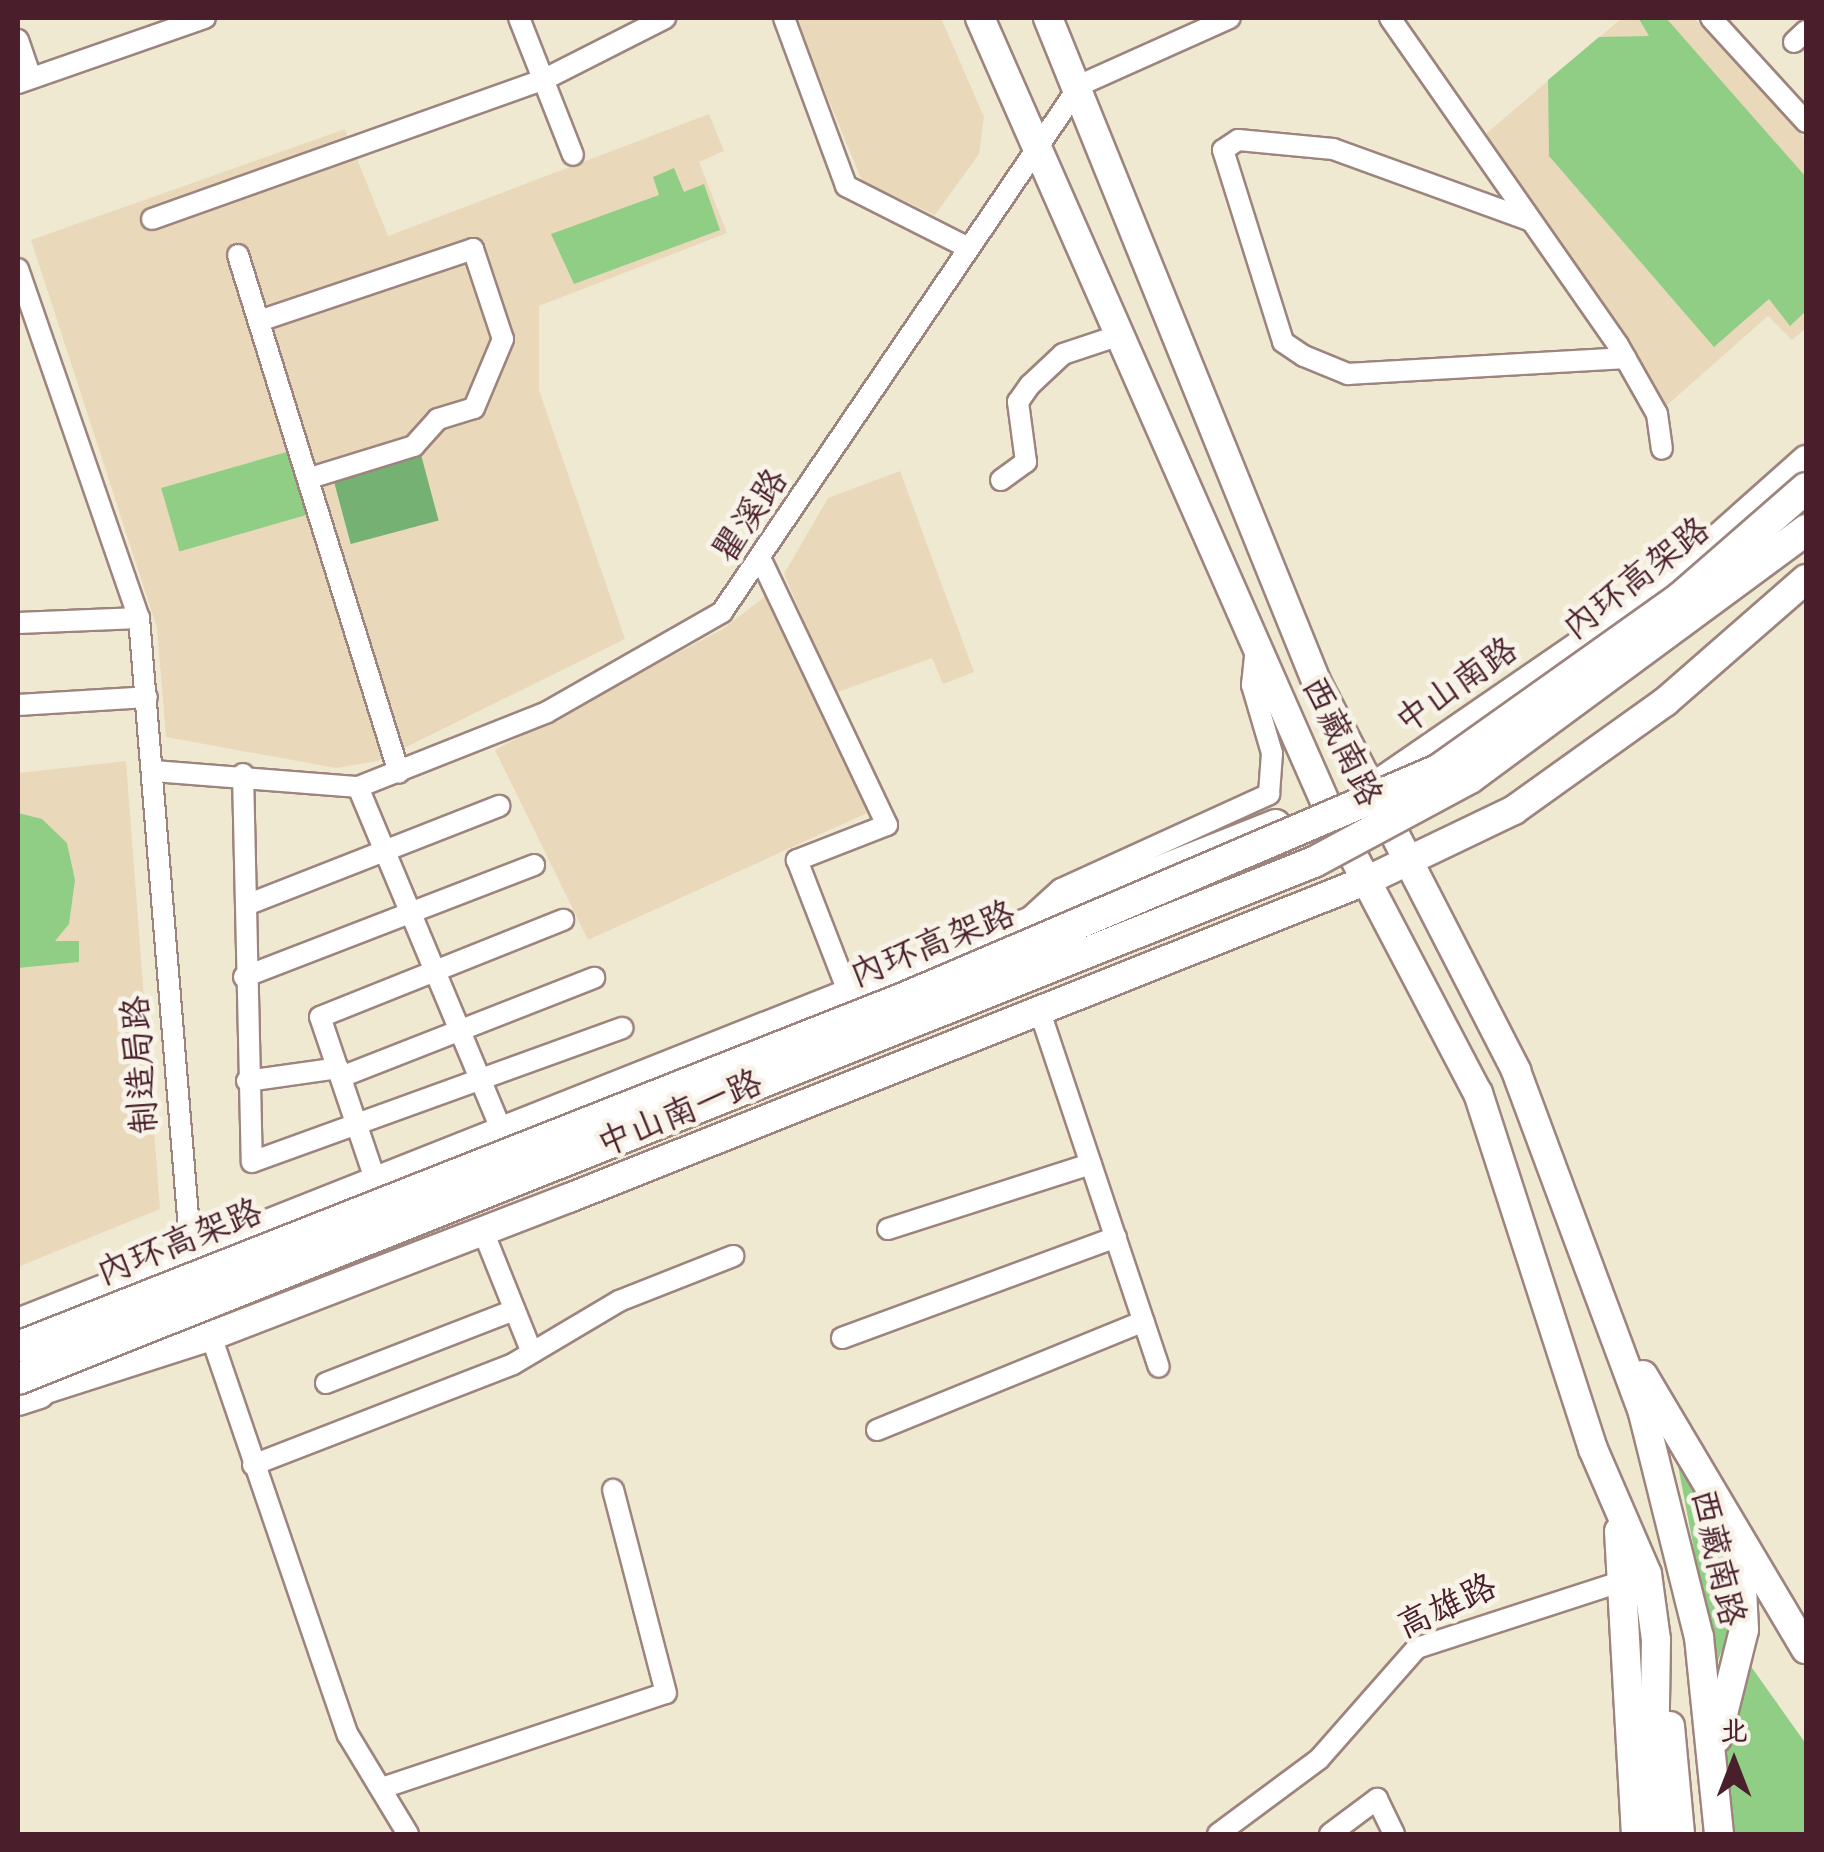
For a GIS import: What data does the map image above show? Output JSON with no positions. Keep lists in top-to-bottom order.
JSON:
{
  "streets": {
    "highway": ["内环高架路"],
    "main road": ["中山南路", "西藏南路", "中山南一路"],
    "street": ["瞿溪路", "制造局路", "高雄路"]
  },
  "crossings": [
    ["瞿溪路", "西藏南路"],
    ["瞿溪路", "制造局路"],
    ["内环高架路", "中山南一路"],
    ["中山南路", "西藏南路"],
    ["中山南路", "中山南一路"],
    ["西藏南路", "中山南一路"],
    ["西藏南路", "高雄路"],
    ["制造局路", "中山南一路"]
  ],
  "north": "top"
}
